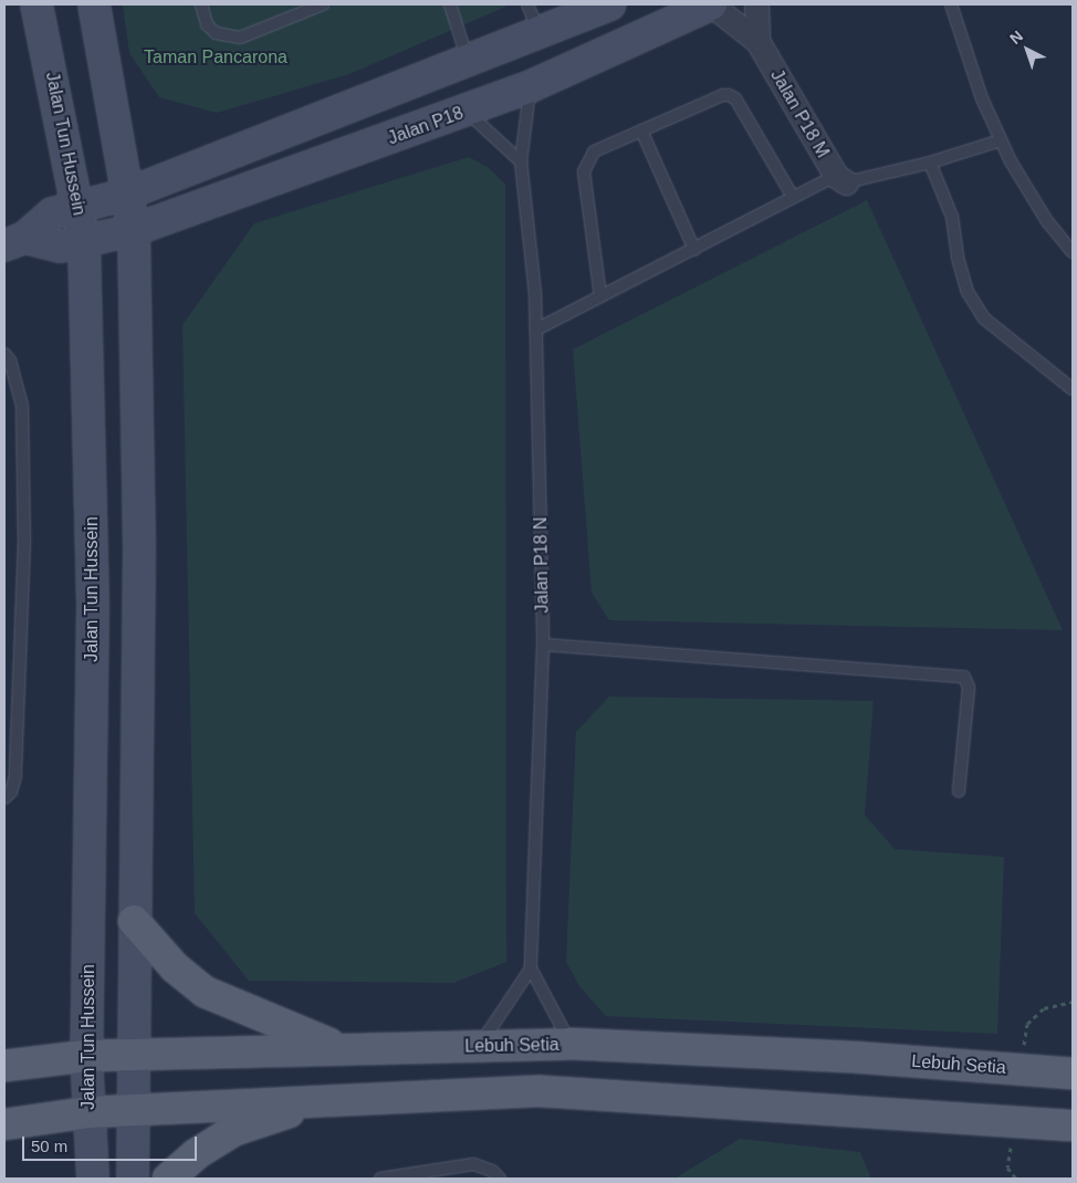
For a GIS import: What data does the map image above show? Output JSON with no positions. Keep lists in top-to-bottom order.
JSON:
{
  "streets": {
    "main road": ["Jalan P18", "Jalan Tun Hussein", "Lebuh Setia"],
    "street": ["Jalan P18 M"],
    "lane": ["Jalan P18 N"]
  },
  "crossings": [
    ["Jalan P18 M", "Jalan P18"],
    ["Jalan P18", "Jalan Tun Hussein"],
    ["Jalan P18", "Jalan P18 N"],
    ["Jalan Tun Hussein", "Lebuh Setia"]
  ],
  "parks": ["Taman Pancarona"],
  "scale_bar": "50 m",
  "north": "top left"
}
